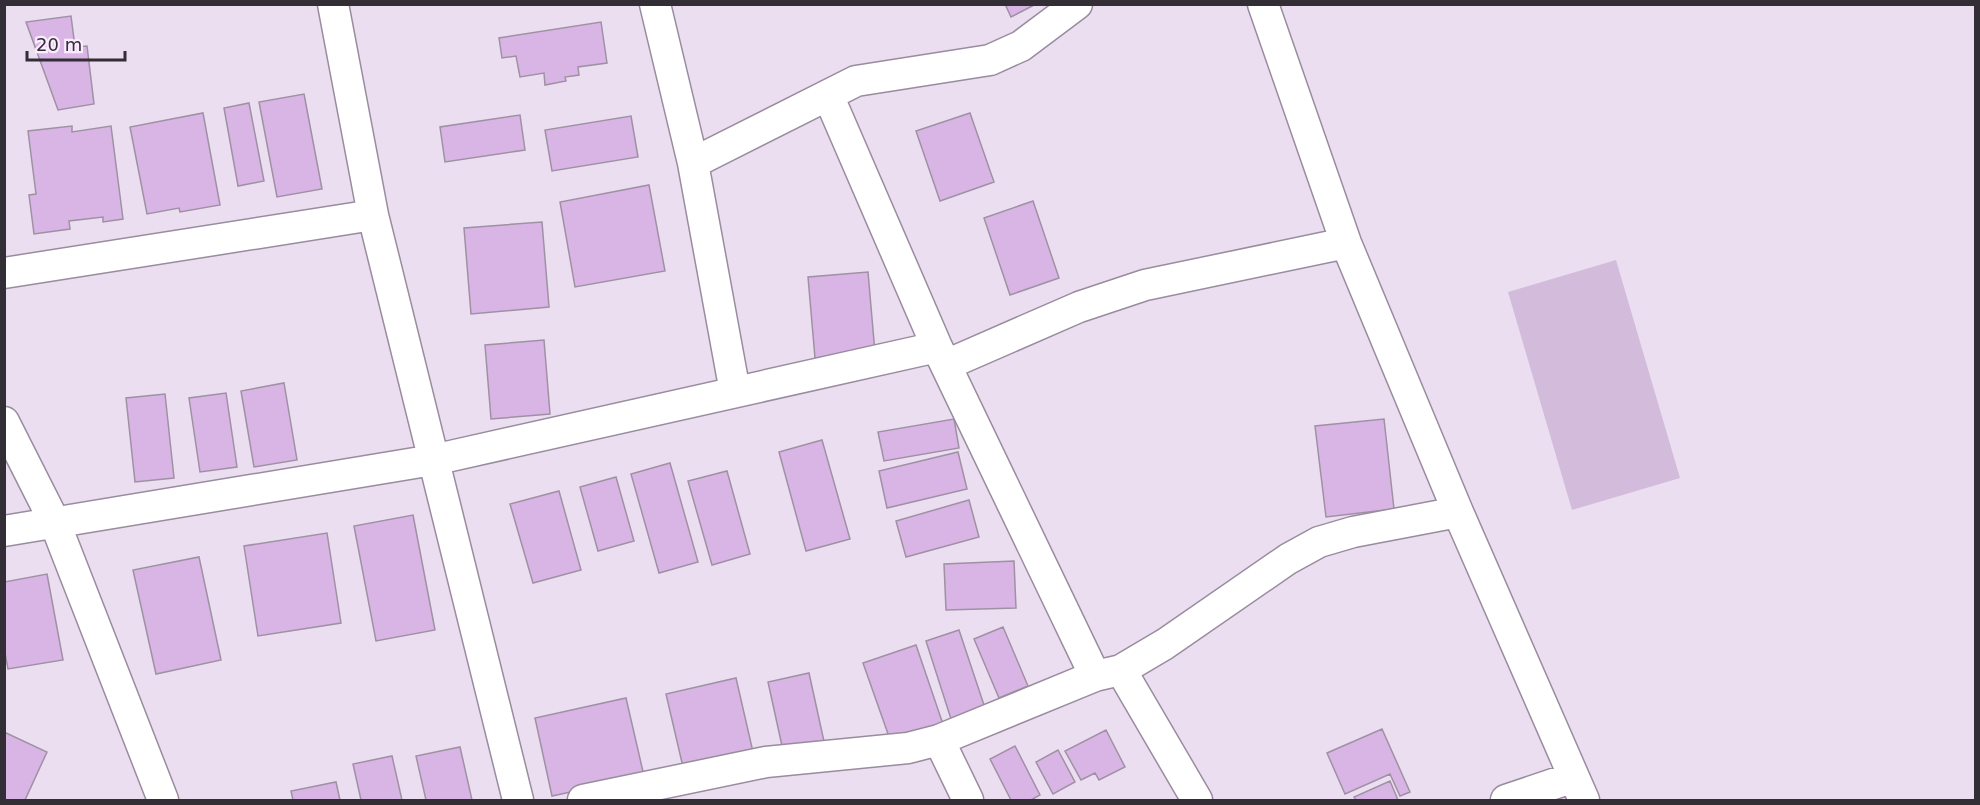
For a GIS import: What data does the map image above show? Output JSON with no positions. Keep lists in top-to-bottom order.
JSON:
{
  "scale_bar": "20 m"
}
